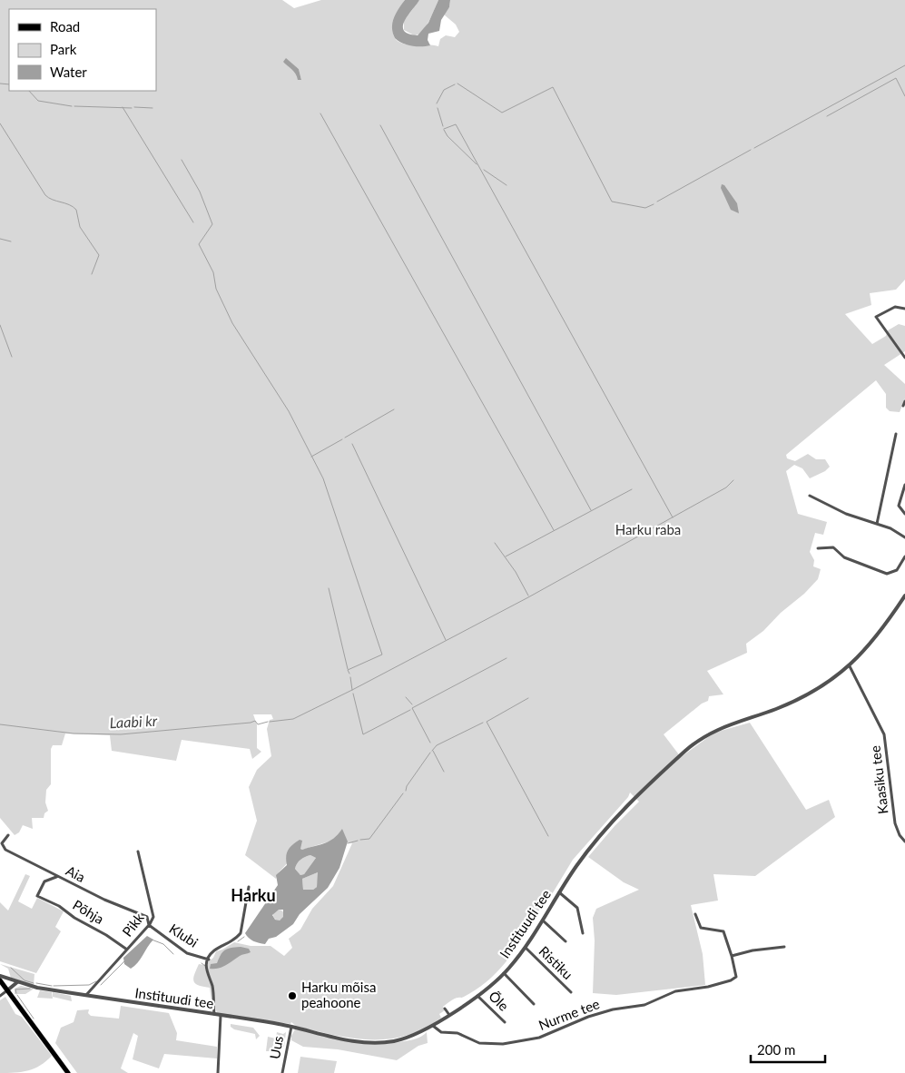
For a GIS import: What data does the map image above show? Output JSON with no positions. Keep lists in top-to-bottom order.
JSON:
{
  "streets": {
    "street": [
      "Kaasiku tee",
      "Aia",
      "Põhja",
      "Instituudi tee",
      "Pikk",
      "Klubi",
      "Ristiku",
      "Õle",
      "Nurme tee",
      "Uus"
    ]
  },
  "crossings": [
    ["Kaasiku tee", "Instituudi tee"],
    ["Aia", "Põhja"],
    ["Aia", "Pikk"],
    ["Aia", "Klubi"],
    ["Põhja", "Pikk"],
    ["Instituudi tee", "Pikk"],
    ["Instituudi tee", "Ristiku"],
    ["Instituudi tee", "Õle"],
    ["Instituudi tee", "Nurme tee"],
    ["Instituudi tee", "Uus"],
    ["Pikk", "Klubi"]
  ],
  "districts": ["Harku"],
  "water": ["Laabi kr"],
  "parks": ["Harku raba"],
  "places": ["Harku mõisa peahoone"],
  "legend": ["Road", "Park", "Water"],
  "scale_bar": "200 m"
}
